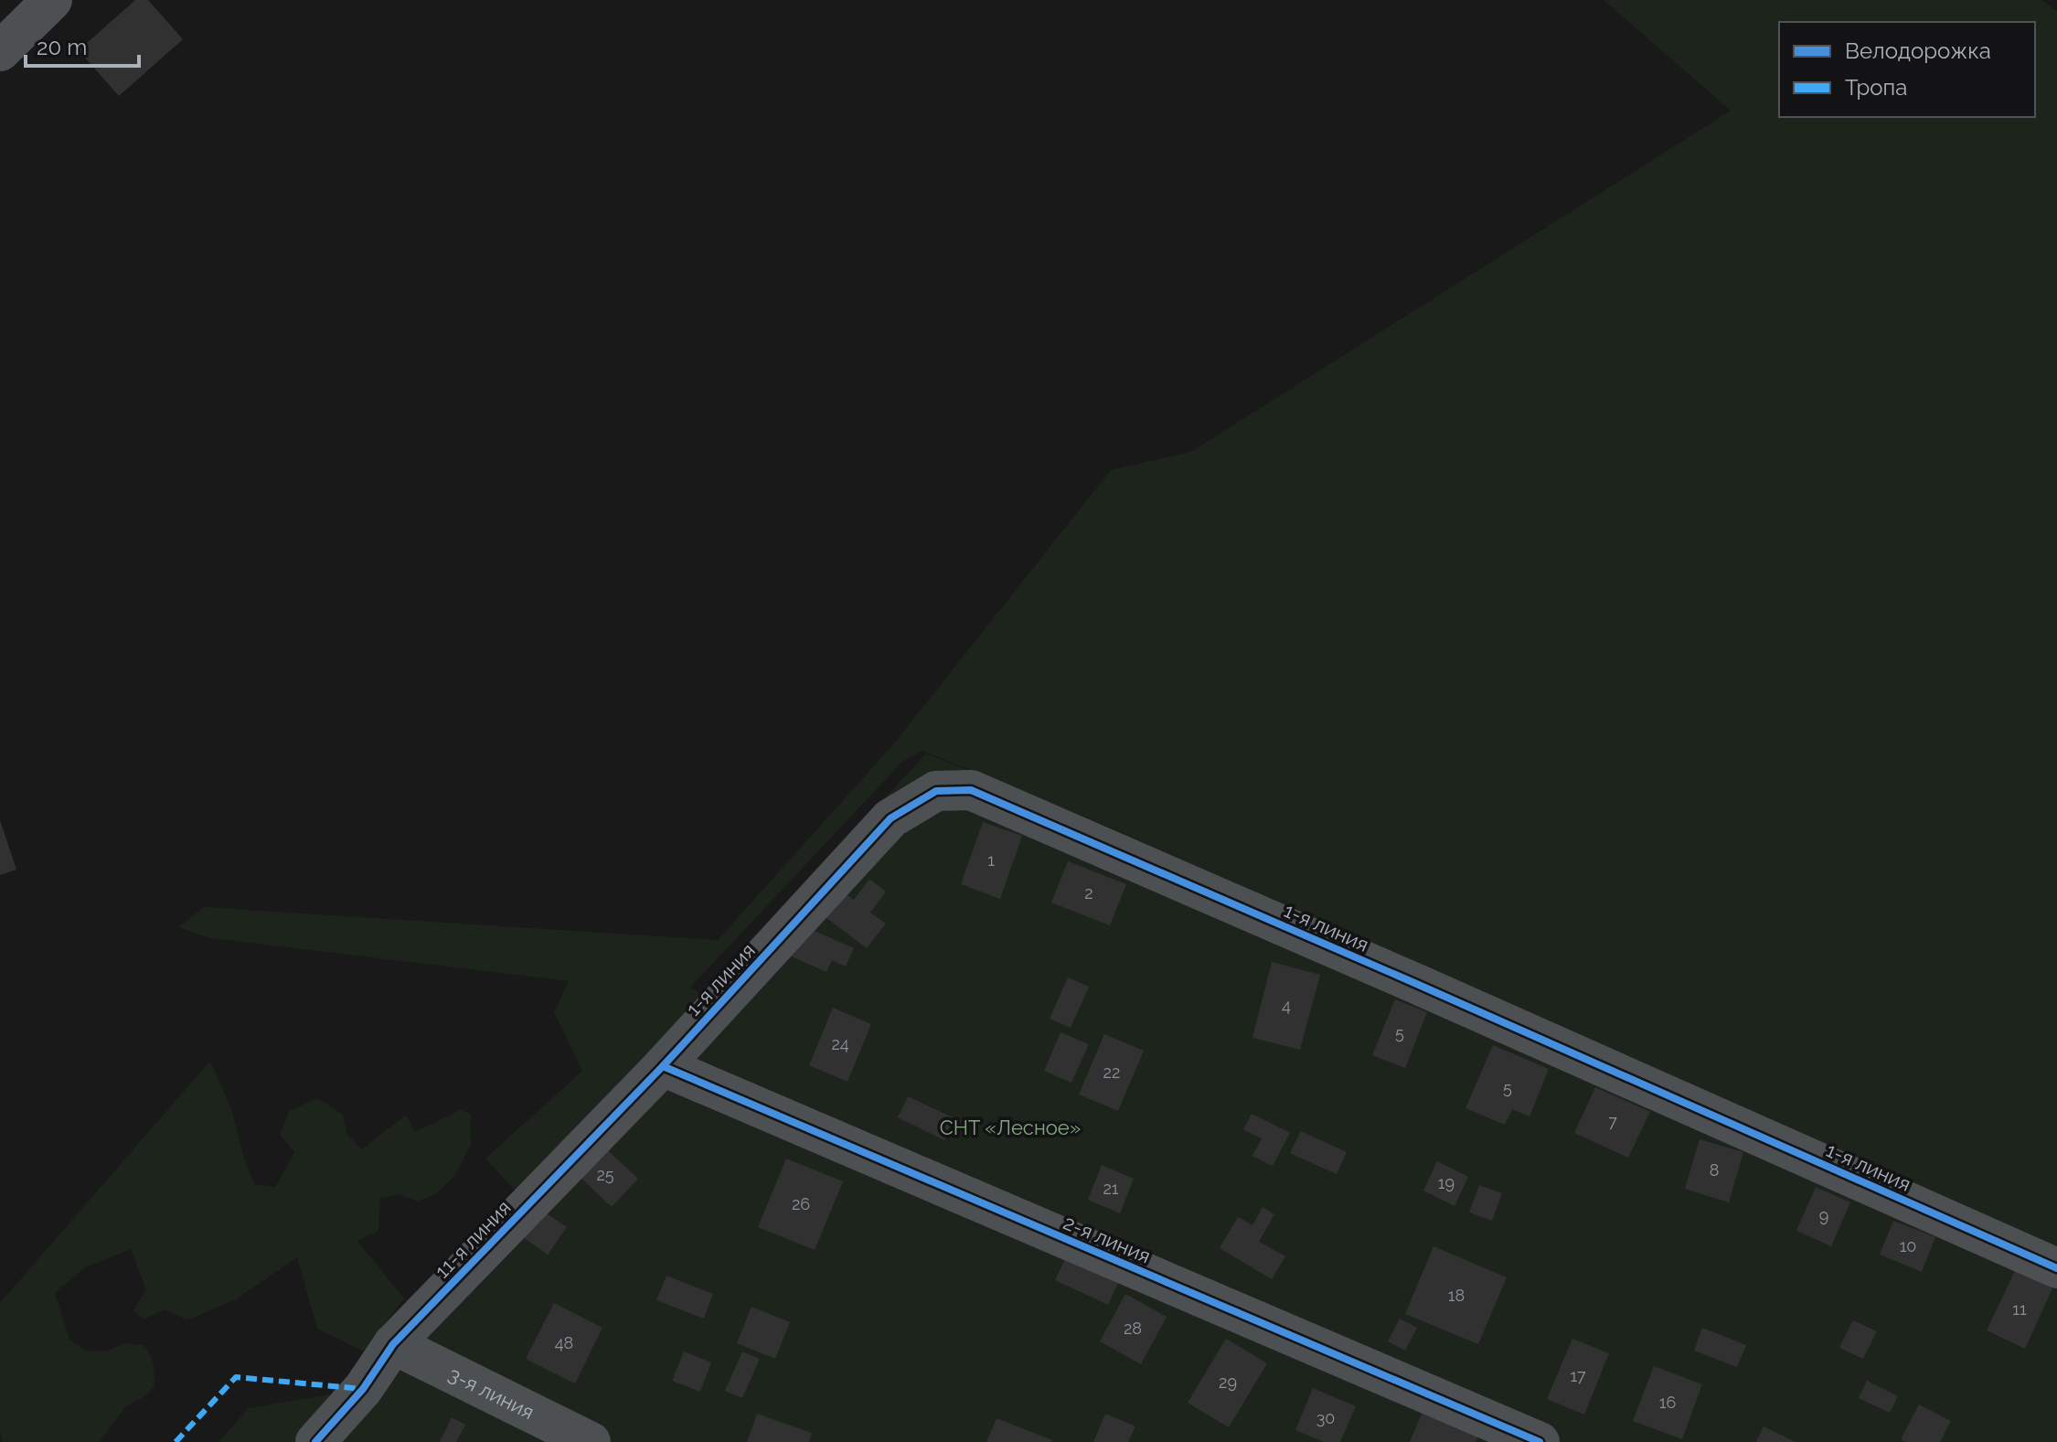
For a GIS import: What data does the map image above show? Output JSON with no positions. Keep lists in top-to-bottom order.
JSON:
{
  "streets": {
    "street": [
      "1-я линия",
      "11-я линия",
      "2-я линия",
      "3-я линия"
    ]
  },
  "crossings": [
    ["1-я линия", "11-я линия"],
    ["1-я линия", "2-я линия"],
    ["11-я линия", "2-я линия"],
    ["11-я линия", "3-я линия"]
  ],
  "parks": ["СНТ «Лесное»"],
  "house_numbers": [
    "1",
    "2",
    "4",
    "5",
    "24",
    "22",
    "5",
    "7",
    "8",
    "25",
    "19",
    "21",
    "26",
    "9",
    "10",
    "18",
    "11",
    "28",
    "48",
    "17",
    "29",
    "16",
    "30"
  ],
  "legend": ["Велодорожка", "Тропа"],
  "scale_bar": "20 m"
}
